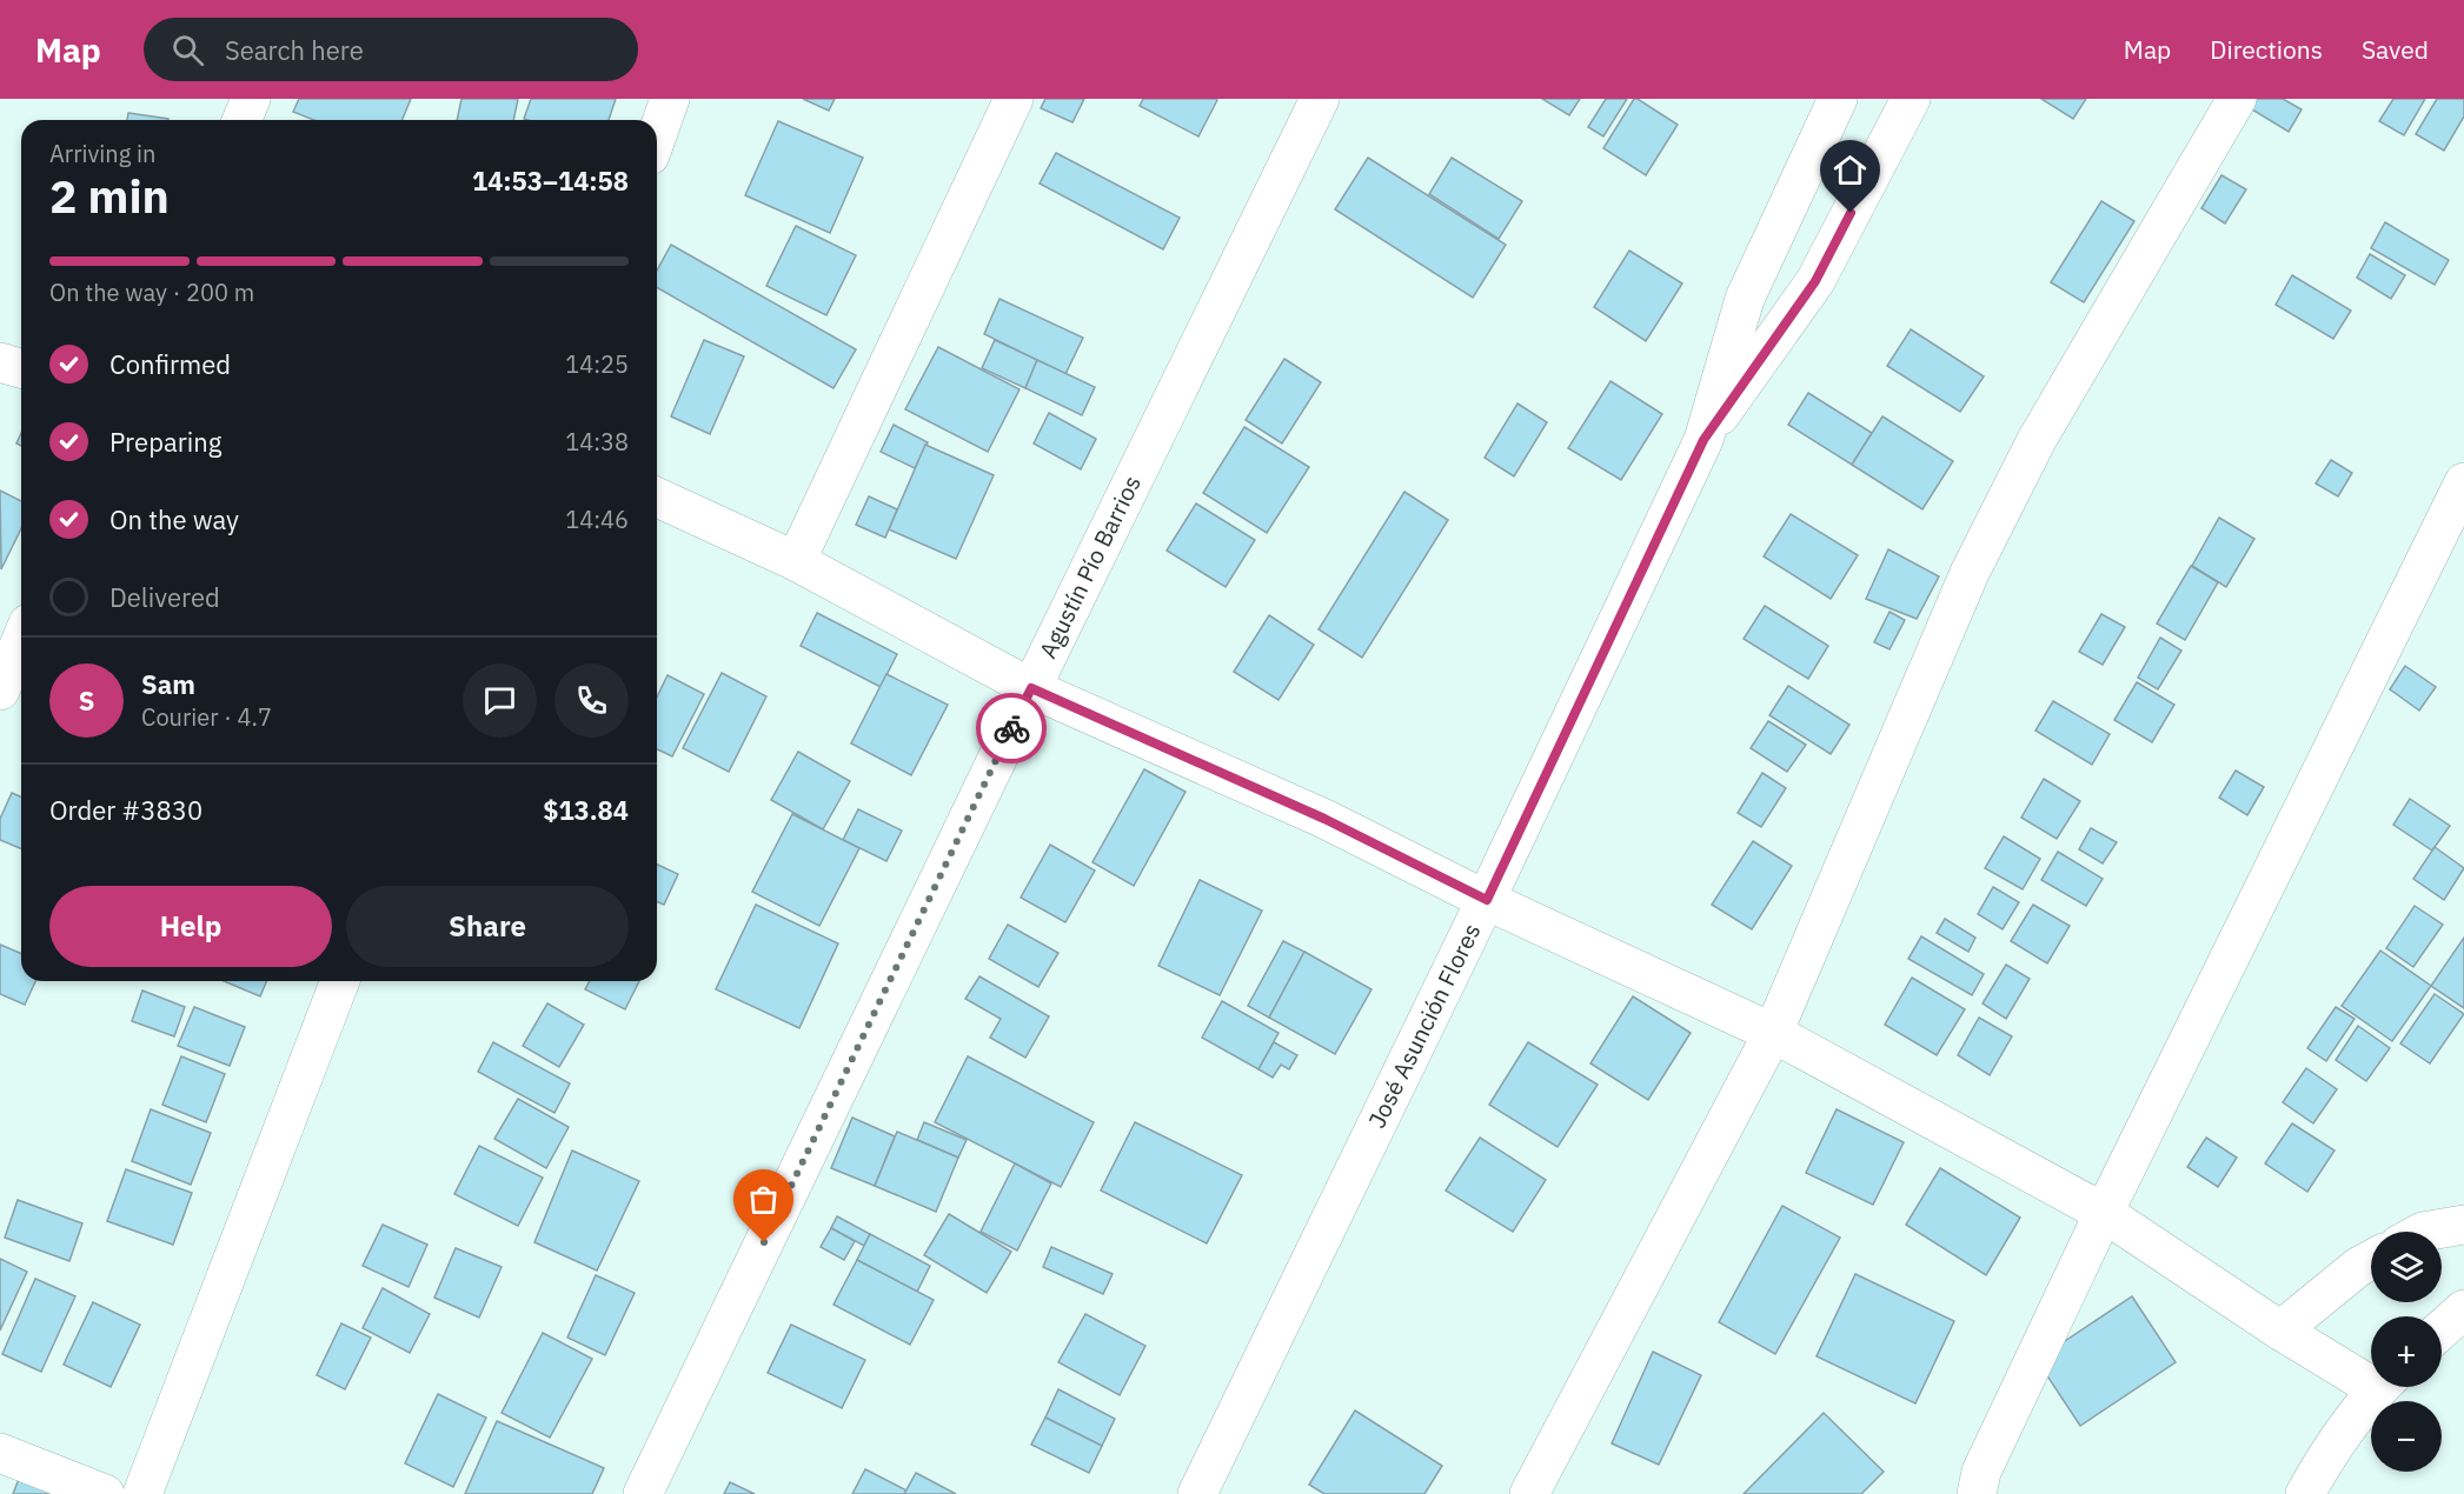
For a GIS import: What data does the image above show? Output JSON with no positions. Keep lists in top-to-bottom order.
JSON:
{
  "streets": {
    "street": ["Agustín Pío Barrios", "José Asunción Flores"]
  },
  "page": {
    "header": "Map",
    "search": "Search here",
    "nav": ["Map", "Directions", "Saved"],
    "heading": ["2 min", "Arriving in", "14:53–14:58"],
    "panel": [
      "Sam",
      "Courier · 4.7",
      "Order #3830",
      "$13.84"
    ],
    "bar": "On the way · 200 m",
    "list": [
      ["Confirmed", "14:25"],
      ["Preparing", "14:38"],
      ["On the way", "14:46"],
      "Delivered"
    ],
    "round": "S",
    "buttons": ["Help", "Share"],
    "map_buttons": ["+", "−"]
  }
}
